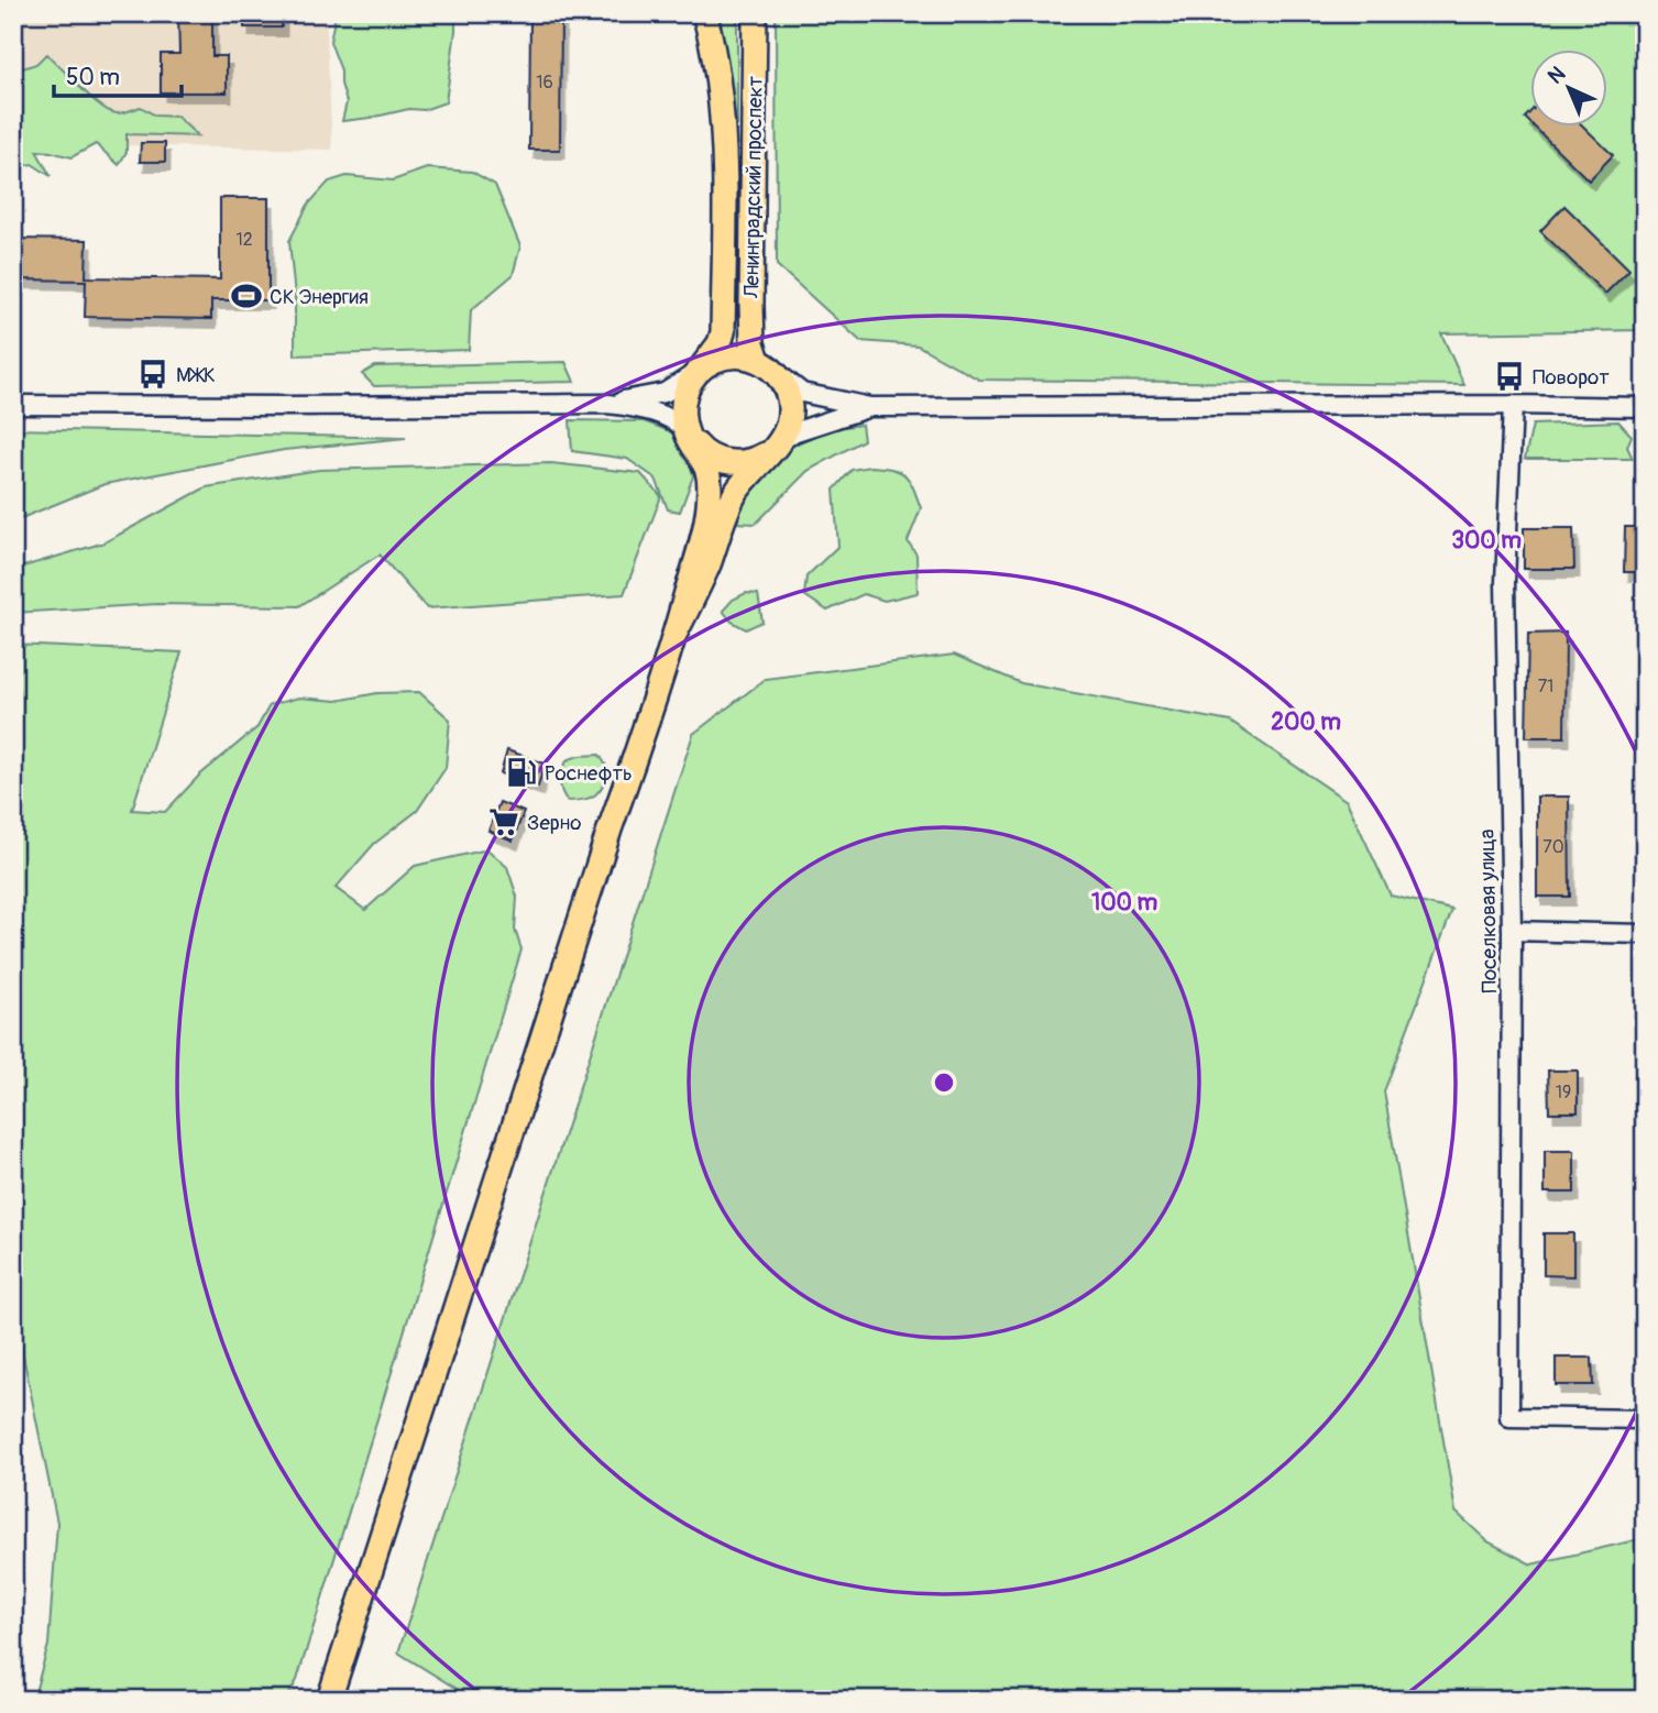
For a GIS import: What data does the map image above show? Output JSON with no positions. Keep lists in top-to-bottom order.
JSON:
{
  "streets": {
    "main road": ["Ленинградский проспект"],
    "street": ["Поселковая улица"]
  },
  "places": {
    "sports": ["СК Энергия"],
    "bus stop": ["МЖК", "Поворот"],
    "fuel station": ["Роснефть"],
    "supermarket": ["Зерно"]
  },
  "house_numbers": [
    "16",
    "12",
    "71",
    "70",
    "19"
  ],
  "scale_bar": "50 m",
  "north": "top left",
  "rings": ["300 m", "200 m", "100 m"]
}
